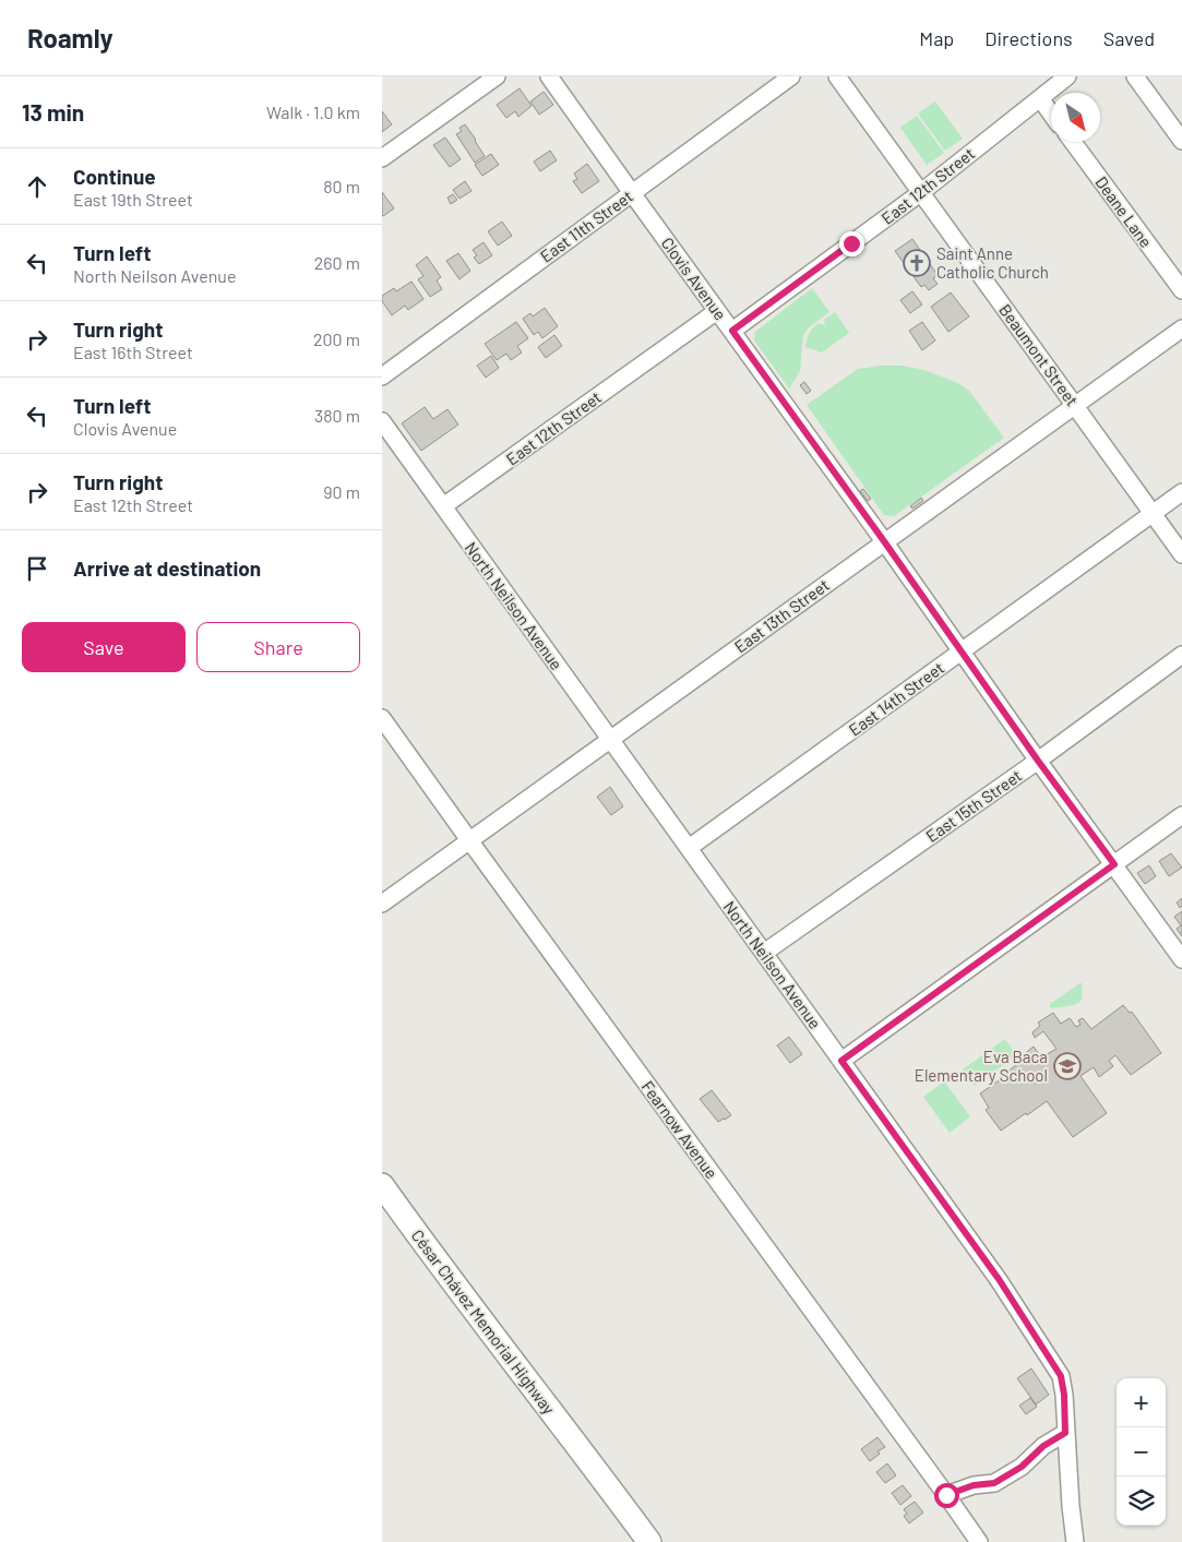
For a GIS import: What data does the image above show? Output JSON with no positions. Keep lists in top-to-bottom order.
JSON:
{
  "streets": {
    "highway": ["César Chávez Memorial Highway"],
    "street": [
      "East 12th Street",
      "Deane Lane",
      "East 11th Street",
      "Clovis Avenue",
      "Beaumont Street",
      "North Neilson Avenue",
      "East 13th Street",
      "East 14th Street",
      "East 15th Street",
      "Fearnow Avenue"
    ]
  },
  "crossings": [
    ["East 12th Street", "Clovis Avenue"],
    ["East 12th Street", "Beaumont Street"],
    ["East 12th Street", "North Neilson Avenue"],
    ["East 11th Street", "Clovis Avenue"],
    ["Clovis Avenue", "East 13th Street"],
    ["Clovis Avenue", "East 14th Street"],
    ["Clovis Avenue", "East 15th Street"],
    ["Beaumont Street", "East 13th Street"],
    ["Beaumont Street", "East 14th Street"],
    ["North Neilson Avenue", "East 13th Street"],
    ["North Neilson Avenue", "East 14th Street"],
    ["North Neilson Avenue", "East 15th Street"],
    ["East 13th Street", "Fearnow Avenue"]
  ],
  "places": {
    "church": ["Saint Anne Catholic Church"],
    "school or university": ["Eva Baca Elementary School"]
  },
  "north": "bottom right",
  "page": {
    "header": "Roamly",
    "nav": ["Map", "Directions", "Saved"],
    "heading": ["13 min", "Walk · 1.0 km"],
    "list": [
      ["Continue", "East 19th Street", "80 m"],
      ["Turn left", "North Neilson Avenue", "260 m"],
      ["Turn right", "East 16th Street", "200 m"],
      ["Turn left", "Clovis Avenue", "380 m"],
      ["Turn right", "East 12th Street", "90 m"],
      "Arrive at destination"
    ],
    "buttons": ["Save", "Share"],
    "map_buttons": ["+", "−"]
  }
}
